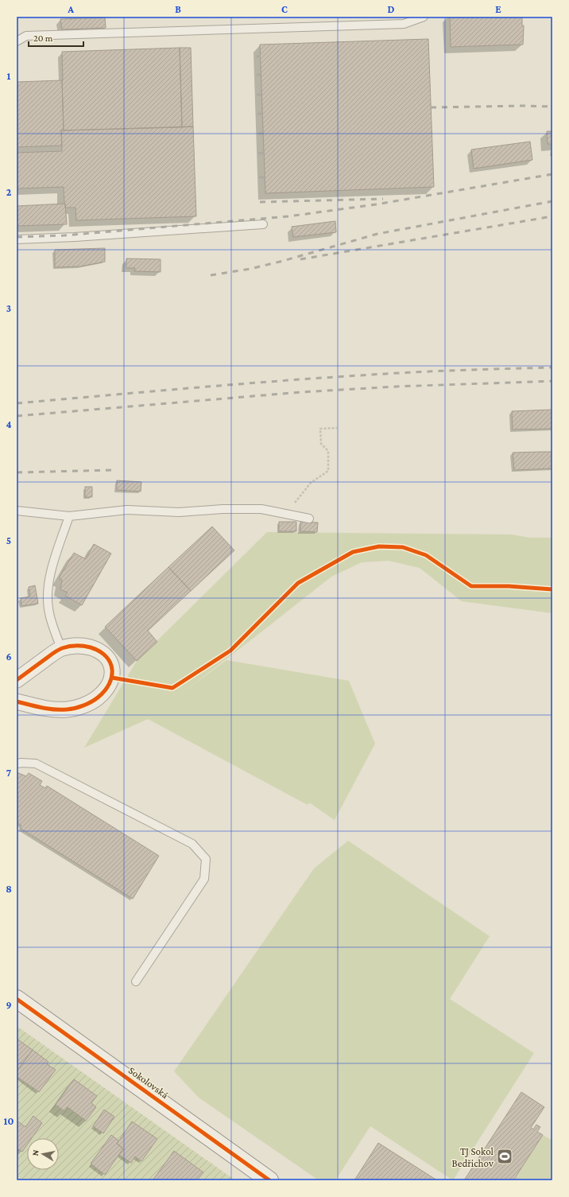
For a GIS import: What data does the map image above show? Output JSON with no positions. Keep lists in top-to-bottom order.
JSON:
{
  "streets": {
    "street": ["Sokolovská"]
  },
  "places": {
    "sports": ["TJ Sokol Bedřichov"]
  },
  "scale_bar": "20 m",
  "north": "left",
  "grid": {
    "columns": [
      "A",
      "B",
      "C",
      "D",
      "E"
    ],
    "rows": [
      "1",
      "2",
      "3",
      "4",
      "5",
      "6",
      "7",
      "8",
      "9",
      "10"
    ]
  }
}
